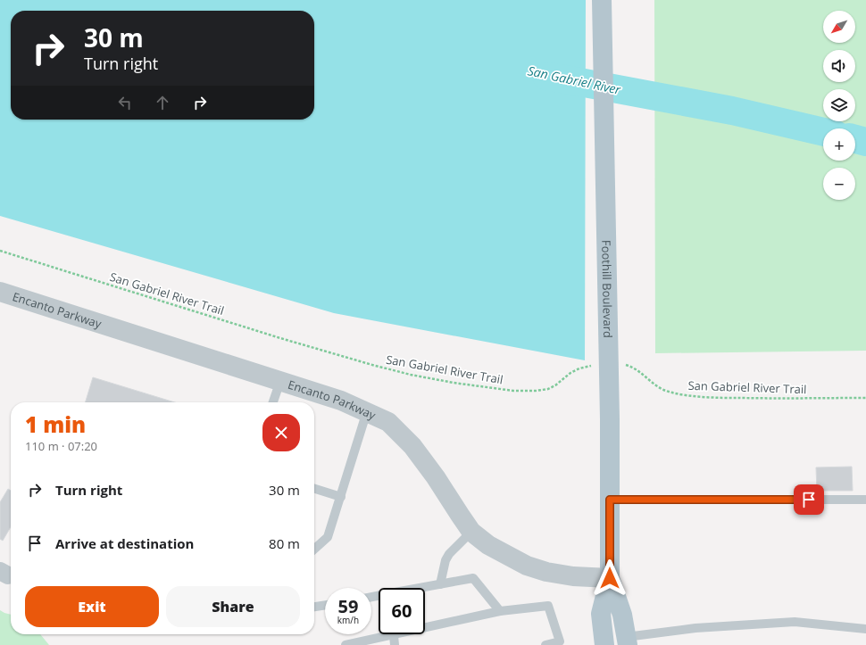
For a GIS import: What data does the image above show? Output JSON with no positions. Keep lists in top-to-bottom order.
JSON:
{
  "streets": {
    "main road": ["Foothill Boulevard"],
    "street": ["Encanto Parkway"],
    "path": ["San Gabriel River Trail"]
  },
  "crossings": [
    ["Foothill Boulevard", "Encanto Parkway"]
  ],
  "water": ["San Gabriel River"],
  "north": "bottom left",
  "page": {
    "map_buttons": ["+", "−"],
    "turn": ["30 m", "Turn right"],
    "heading": ["1 min", "110 m · 07:20"],
    "list": [
      {
        "name": "Turn right",
        "value": "30 m"
      },
      {
        "name": "Arrive at destination",
        "value": "80 m"
      }
    ],
    "buttons": ["Exit", "Share"],
    "speed": "59 km/h",
    "limit": "60"
  }
}
